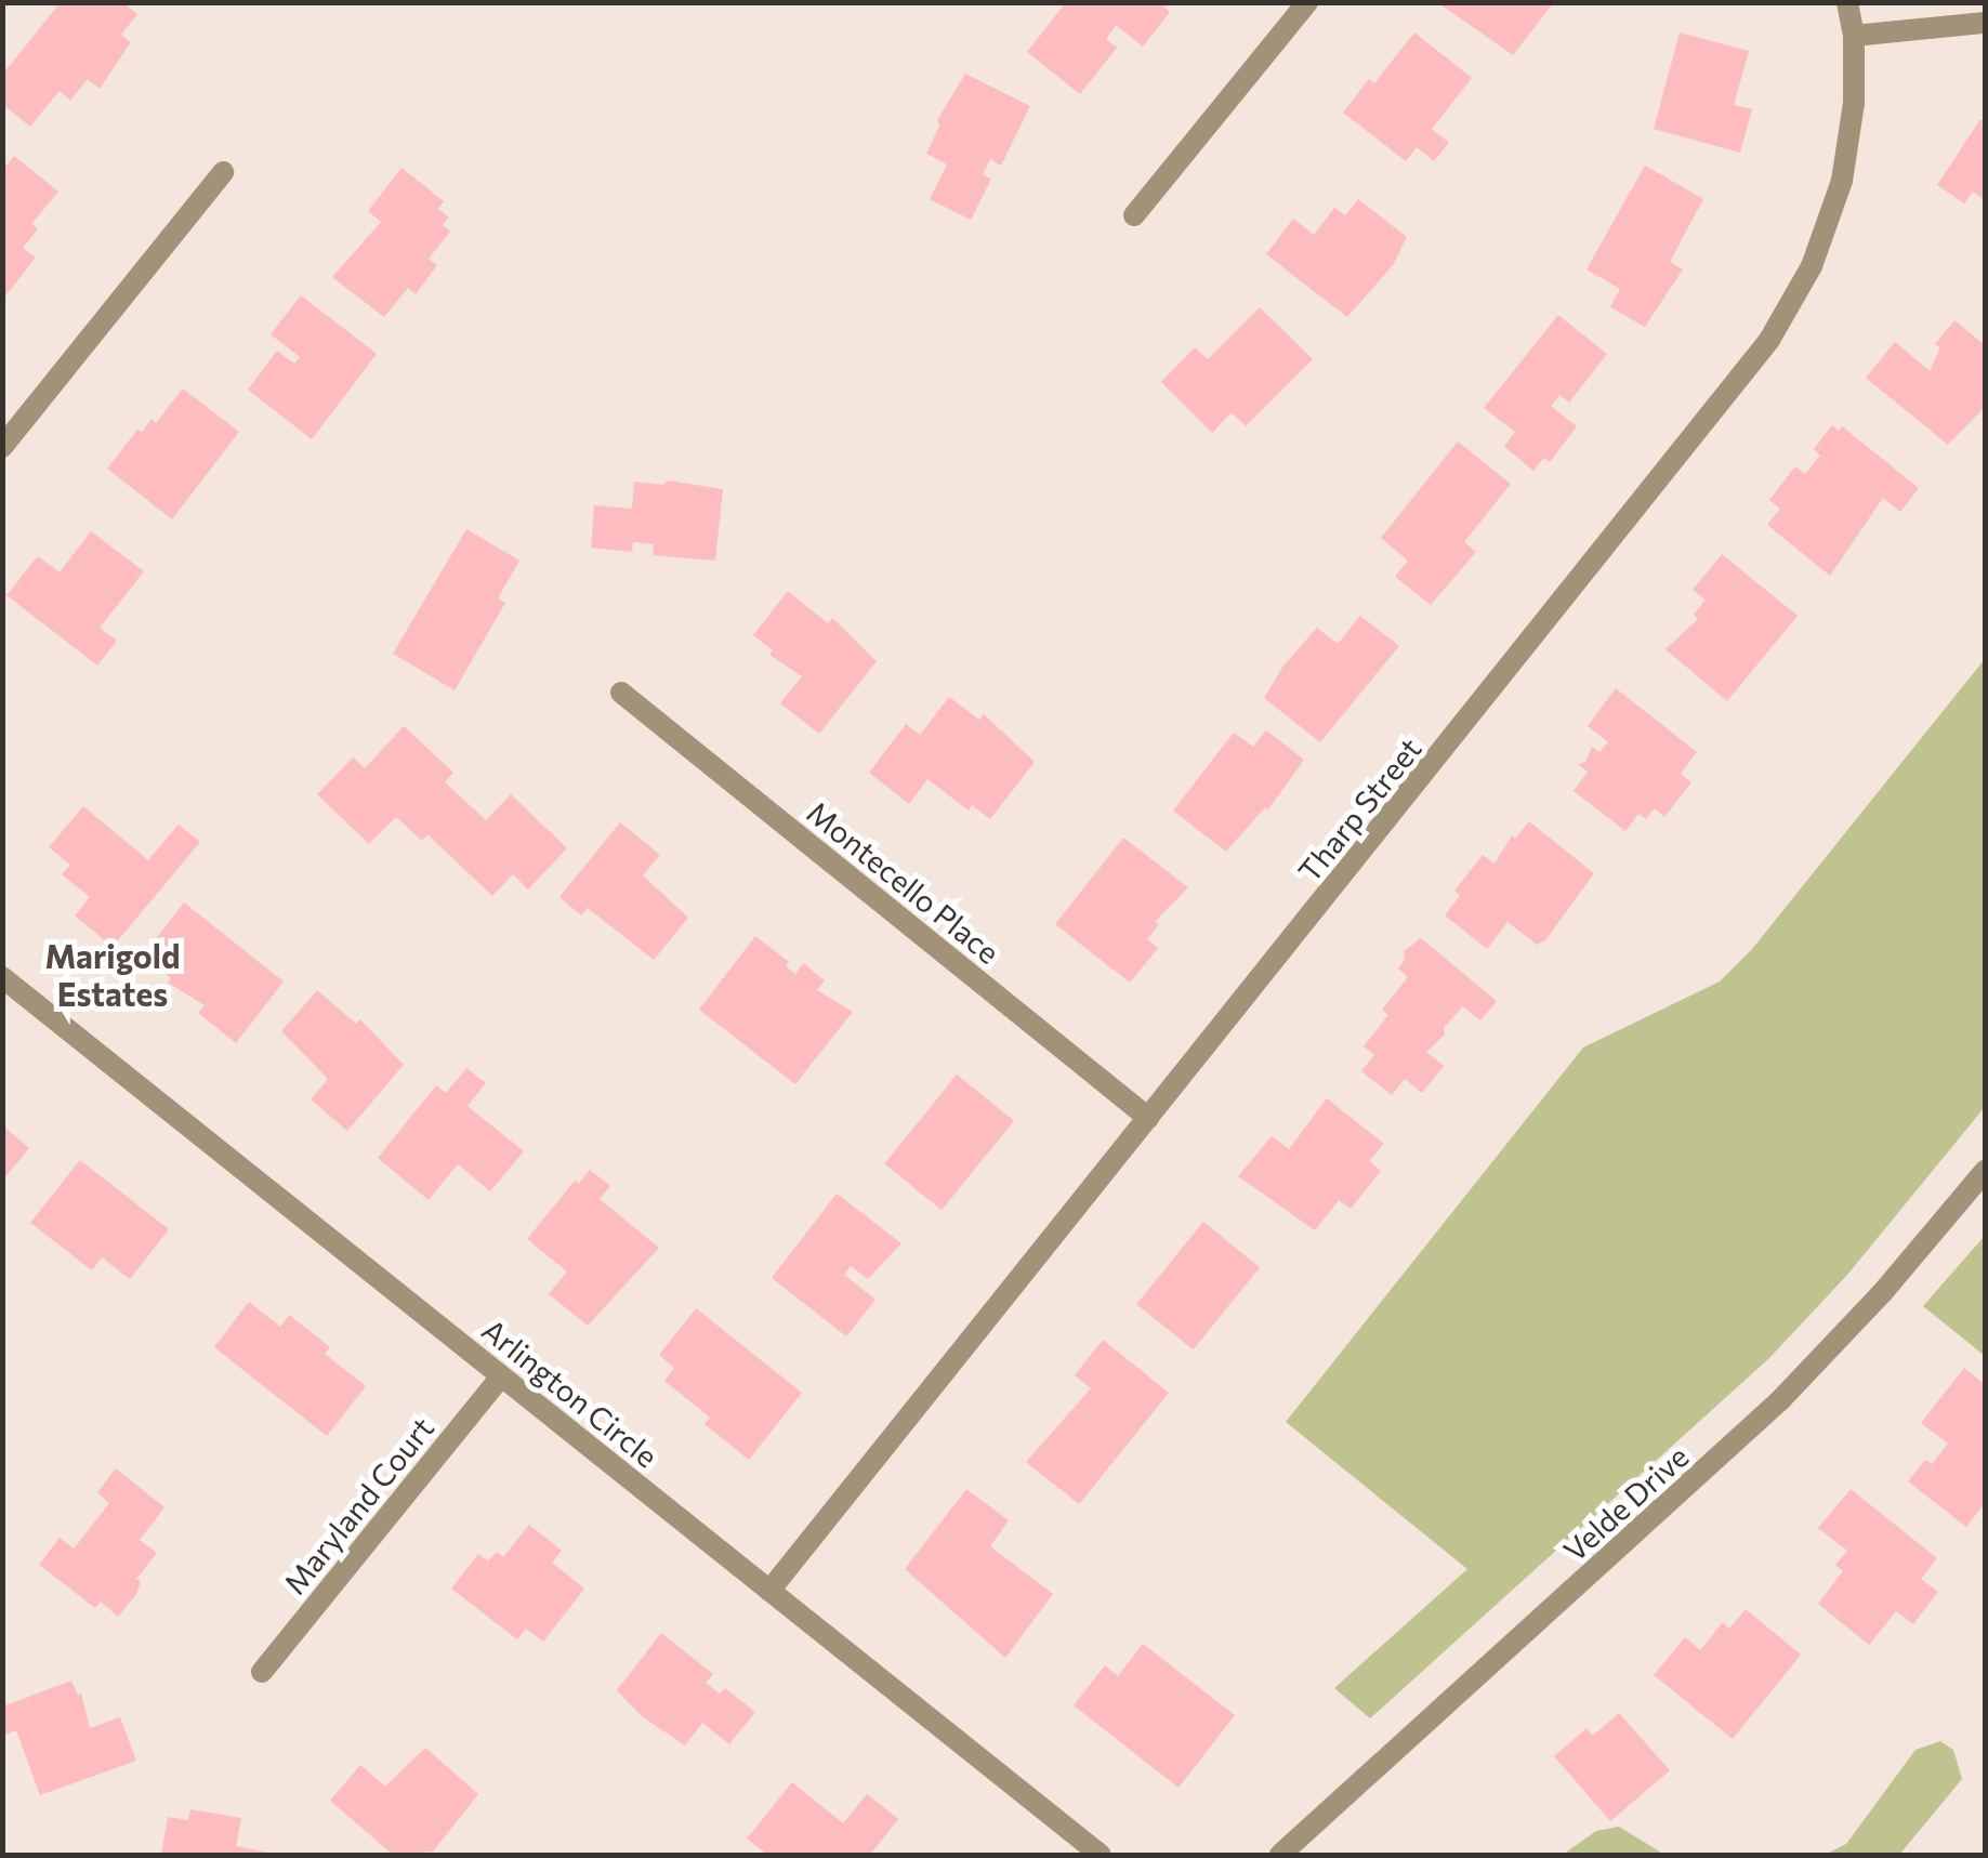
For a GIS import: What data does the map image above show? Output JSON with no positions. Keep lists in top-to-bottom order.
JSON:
{
  "streets": {
    "street": [
      "Tharp Street",
      "Montecello Place",
      "Arlington Circle",
      "Velde Drive",
      "Maryland Court"
    ]
  },
  "crossings": [
    ["Tharp Street", "Montecello Place"],
    ["Tharp Street", "Arlington Circle"],
    ["Arlington Circle", "Maryland Court"]
  ],
  "districts": ["Marigold Estates"]
}
